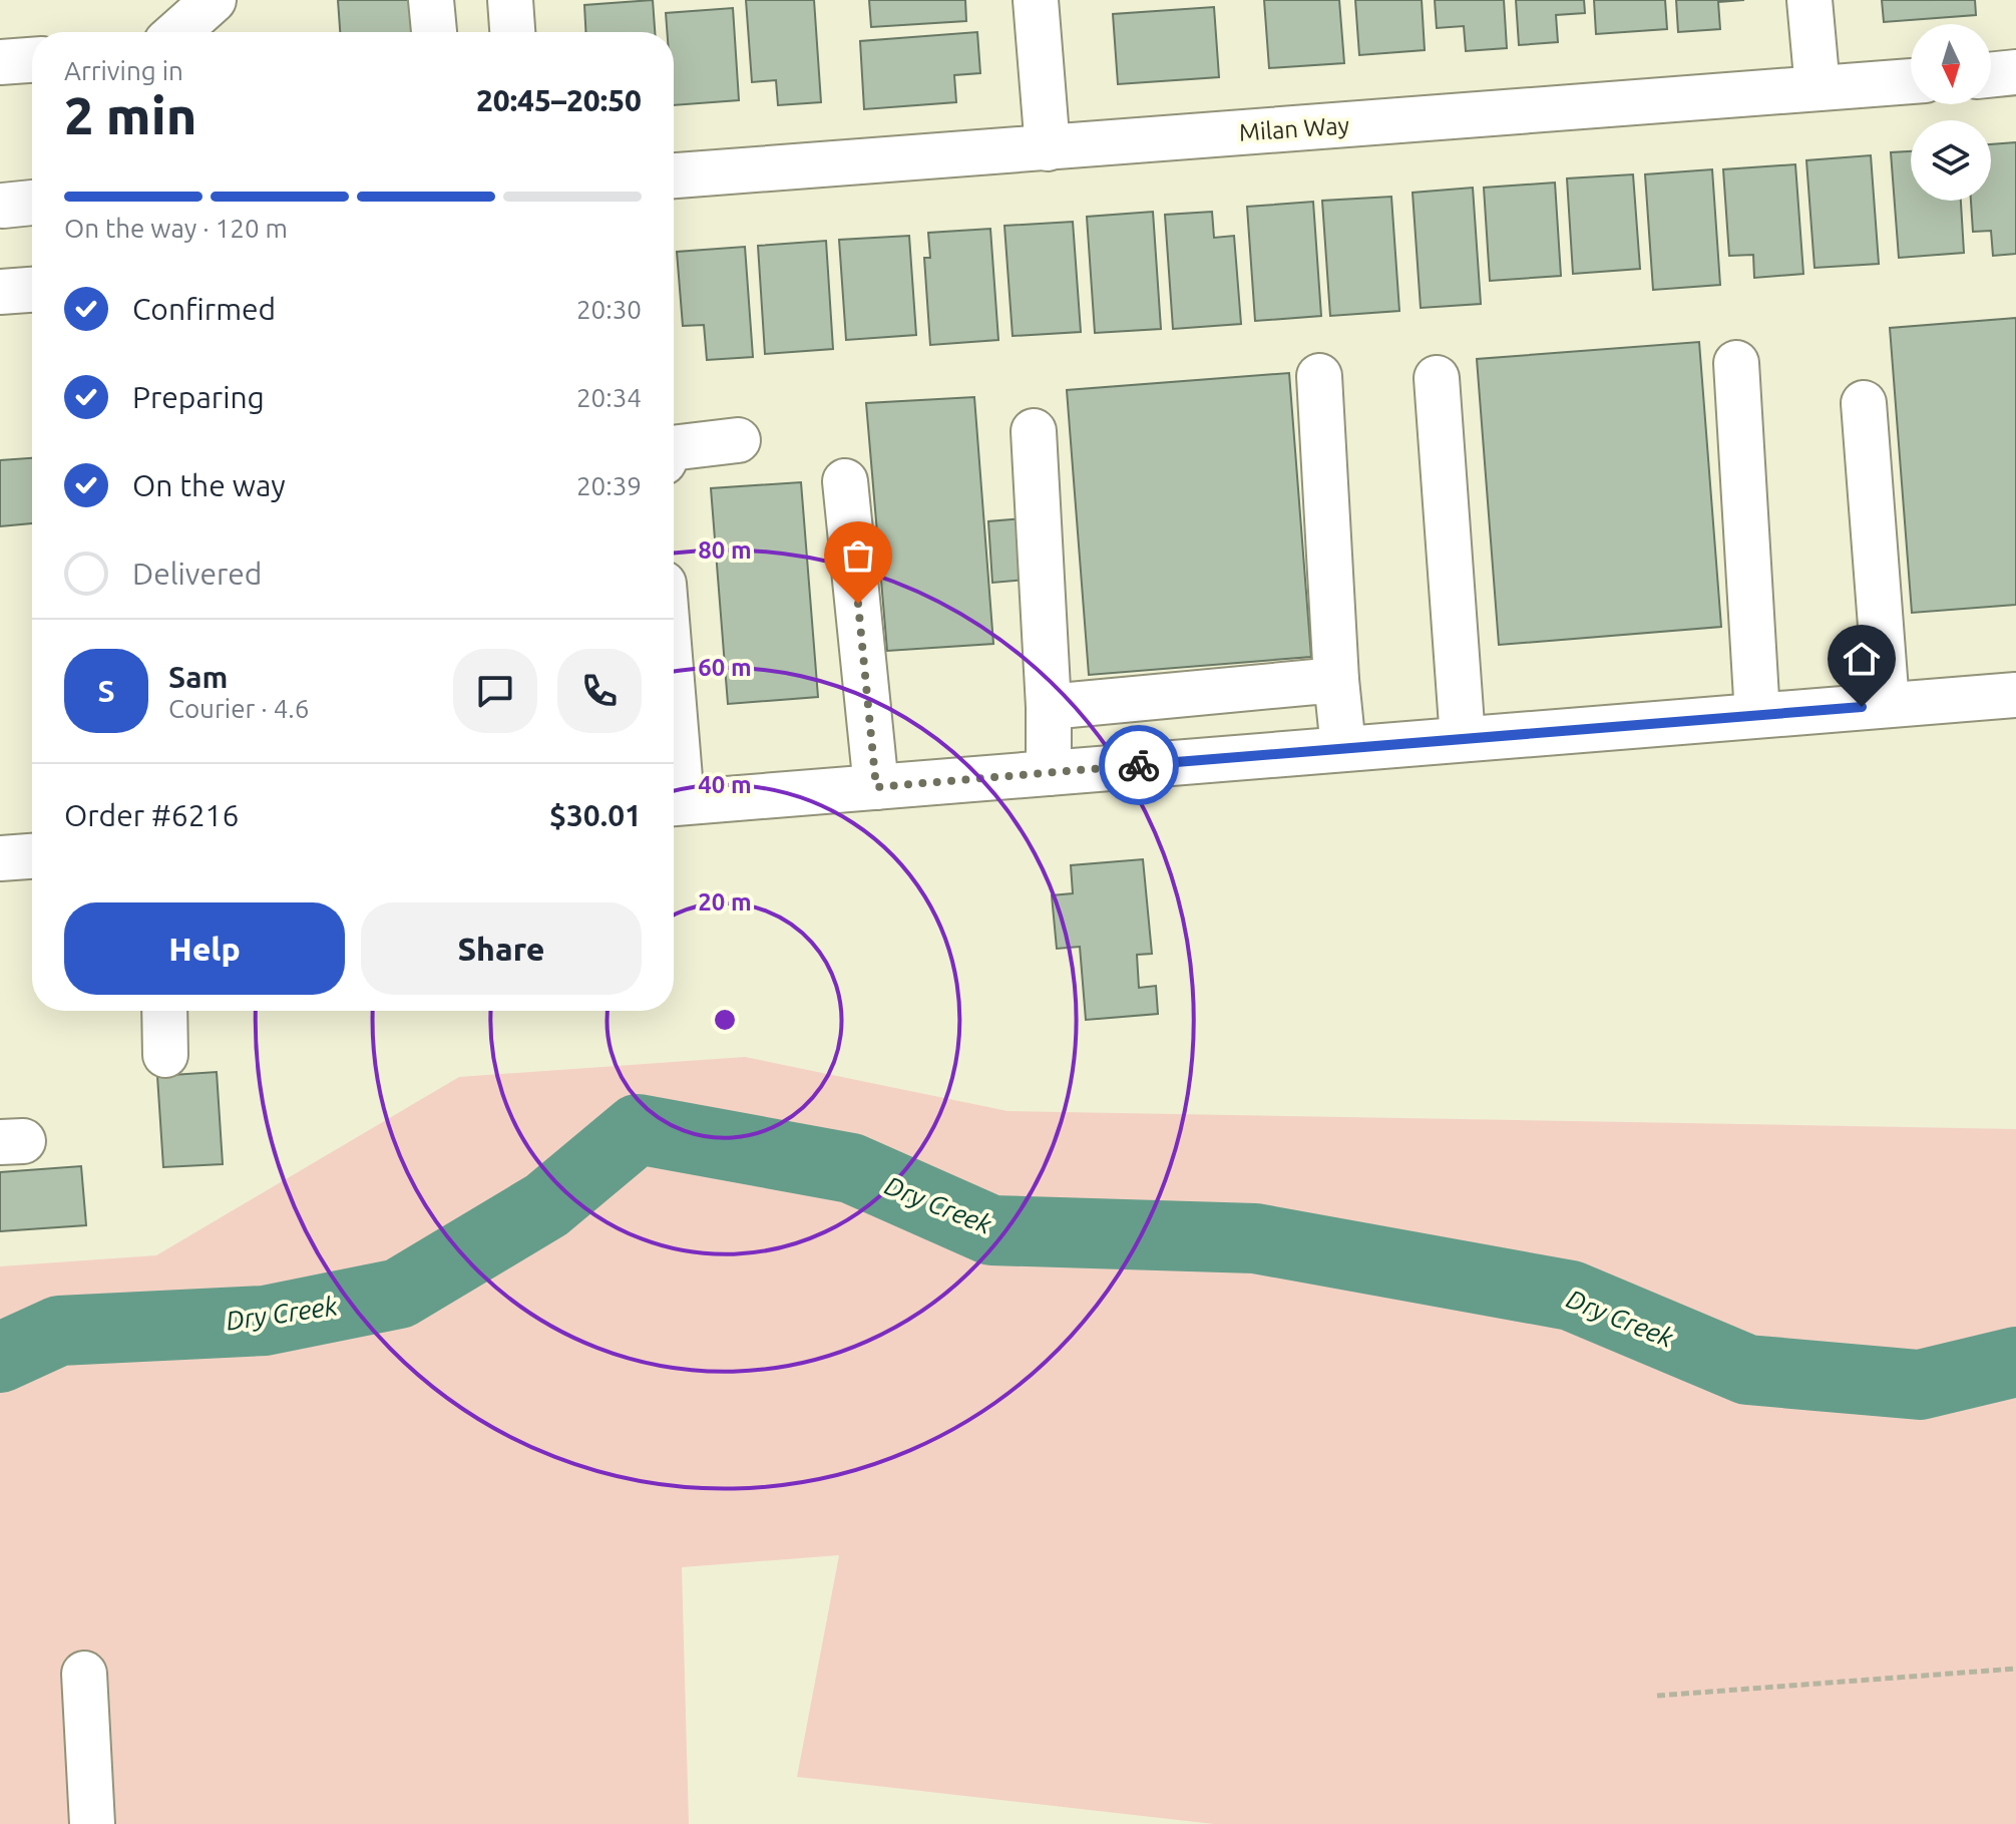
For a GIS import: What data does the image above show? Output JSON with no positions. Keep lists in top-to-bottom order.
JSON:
{
  "streets": {
    "street": ["Milan Way"]
  },
  "water": ["Dry Creek"],
  "north": "bottom",
  "page": {
    "heading": ["2 min", "Arriving in", "20:45–20:50"],
    "panel": [
      "Sam",
      "Courier · 4.6",
      "Order #6216",
      "$30.01"
    ],
    "bar": "On the way · 120 m",
    "list": [
      ["Confirmed", "20:30"],
      ["Preparing", "20:34"],
      ["On the way", "20:39"],
      "Delivered"
    ],
    "round": "S",
    "buttons": ["Help", "Share"]
  },
  "rings": [
    "80 m",
    "60 m",
    "40 m",
    "20 m"
  ]
}
